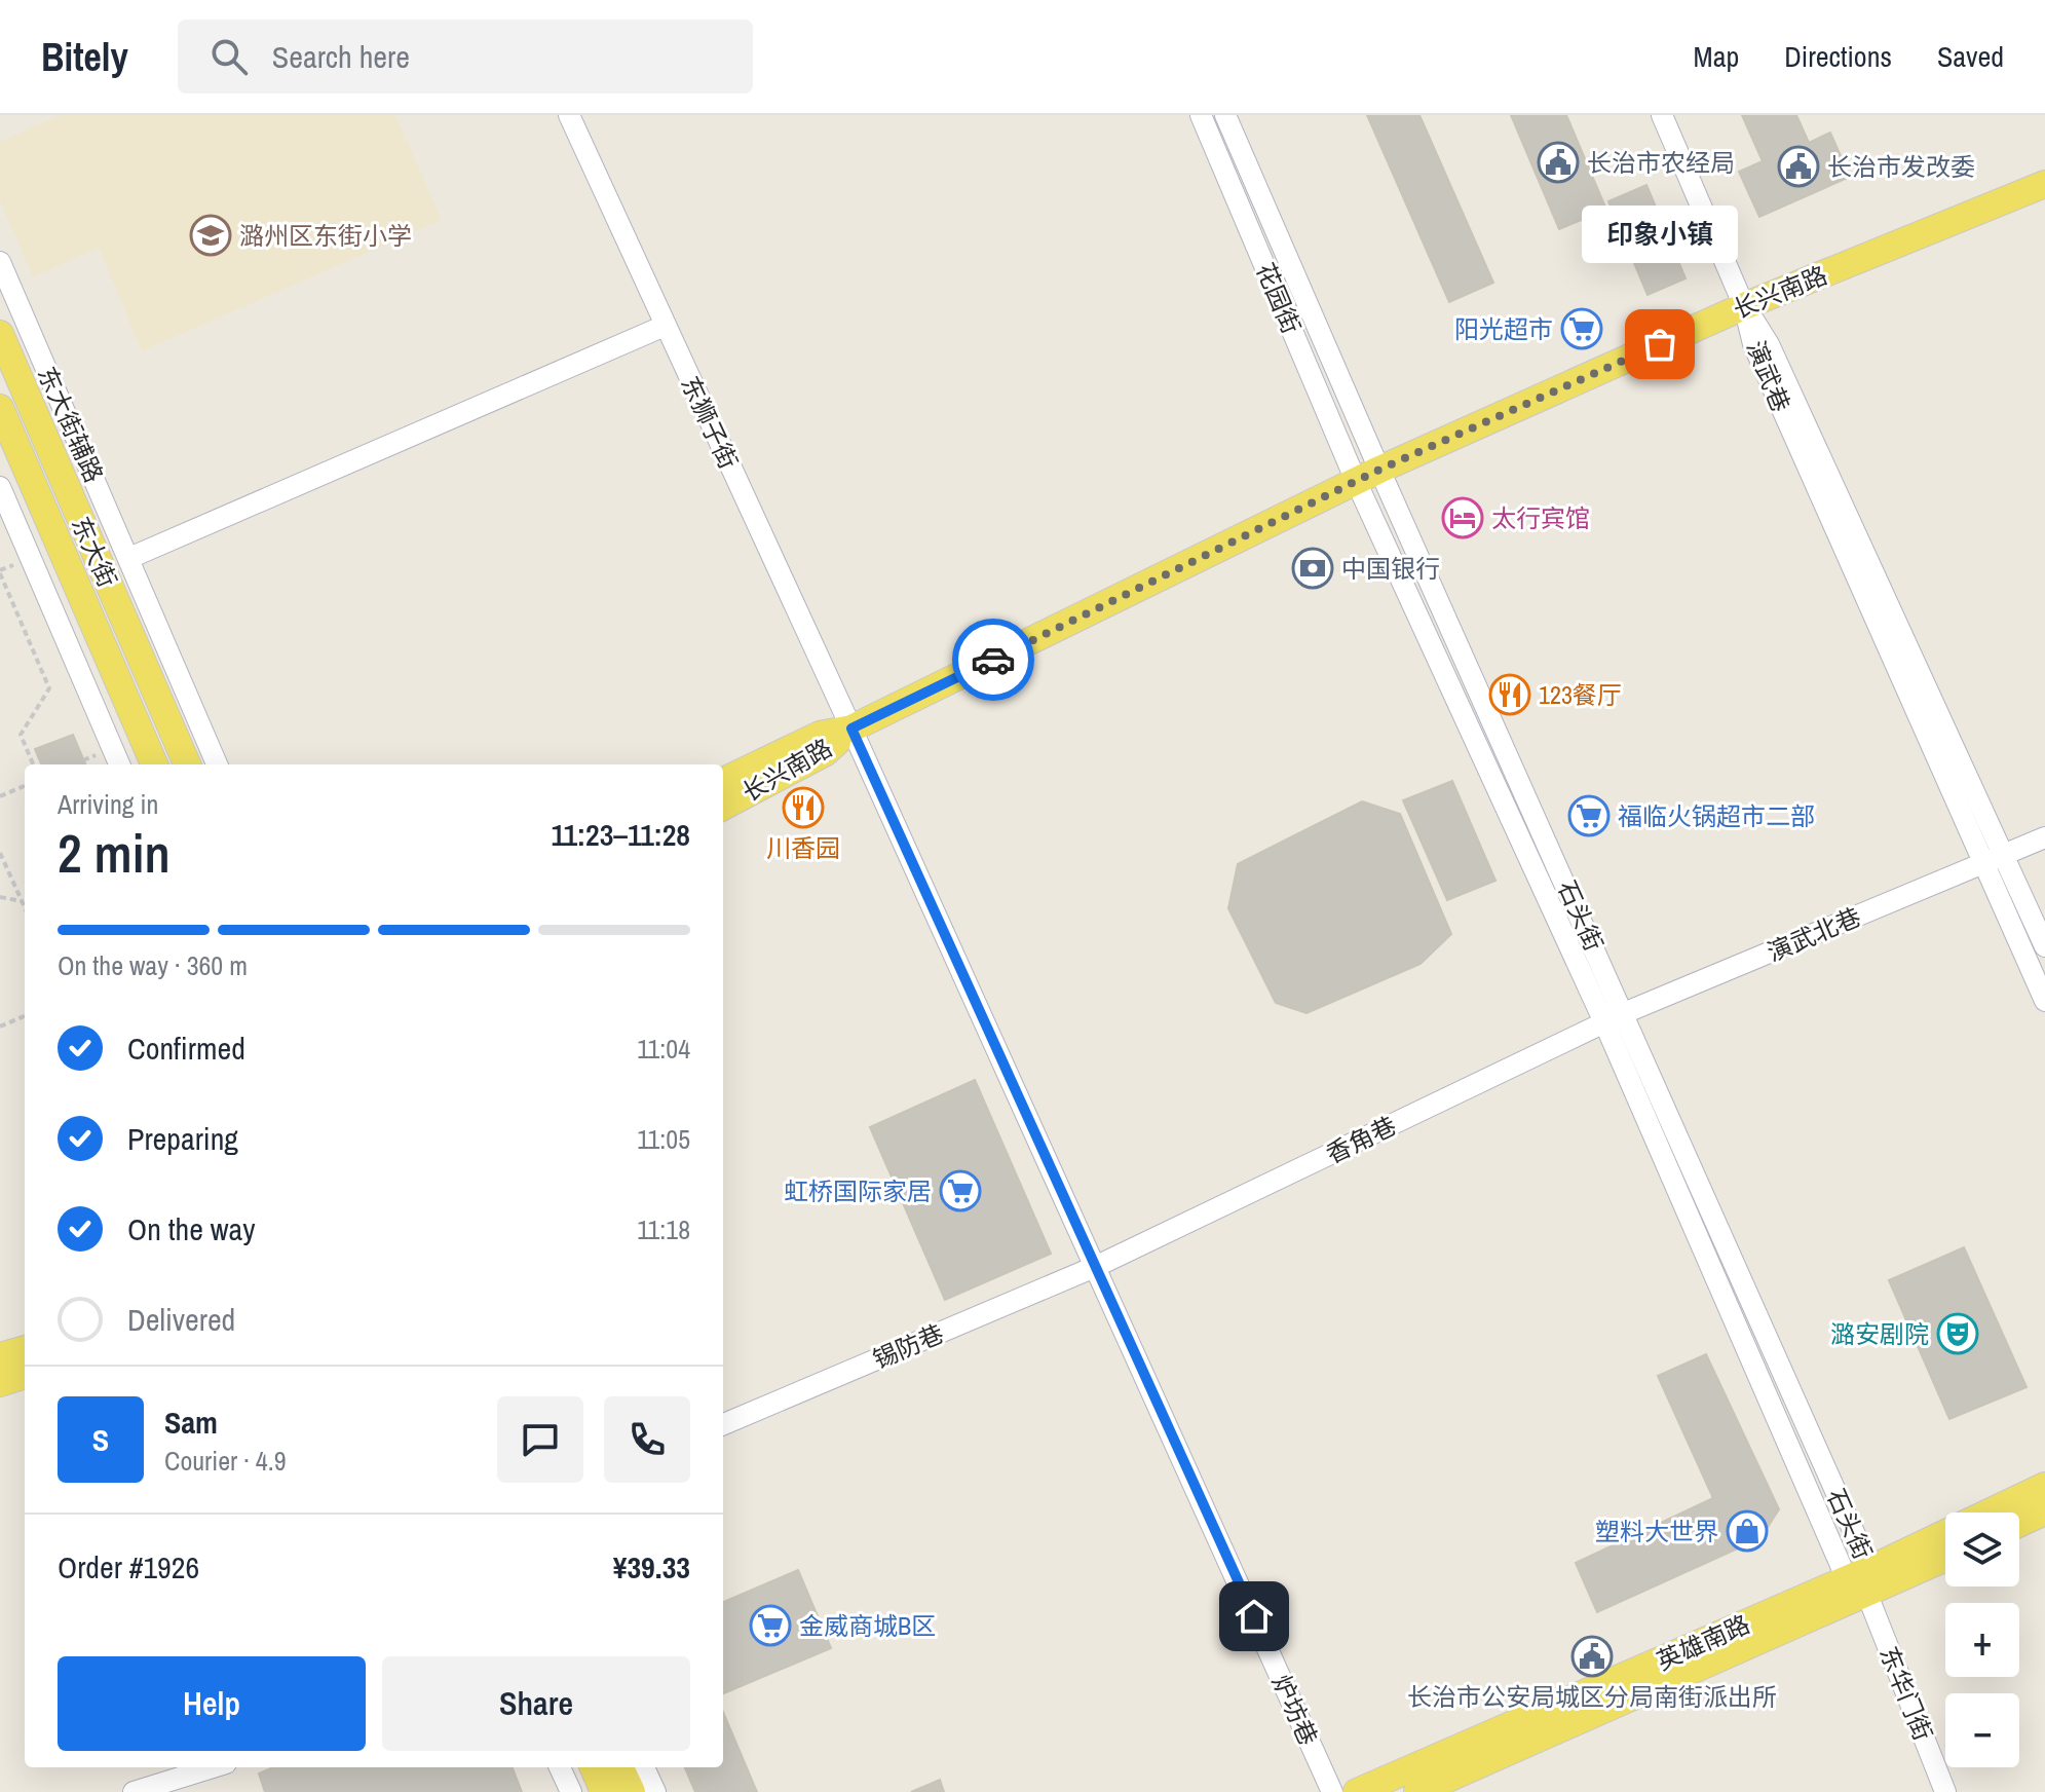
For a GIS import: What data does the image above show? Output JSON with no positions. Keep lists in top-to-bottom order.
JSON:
{
  "streets": {
    "main road": ["长兴南路", "东大街", "英雄南路"],
    "street": [
      "花园街",
      "演武巷",
      "东狮子街",
      "东大街辅路",
      "石头街",
      "演武北巷",
      "香角巷",
      "锡防巷",
      "东华门街",
      "炉坊巷"
    ]
  },
  "crossings": [
    ["长兴南路", "花园街"],
    ["长兴南路", "演武巷"],
    ["长兴南路", "东狮子街"],
    ["长兴南路", "石头街"],
    ["长兴南路", "炉坊巷"],
    ["花园街", "石头街"],
    ["演武巷", "演武北巷"],
    ["东狮子街", "炉坊巷"],
    ["石头街", "演武北巷"],
    ["石头街", "香角巷"],
    ["石头街", "英雄南路"],
    ["石头街", "东华门街"],
    ["演武北巷", "香角巷"],
    ["香角巷", "锡防巷"],
    ["香角巷", "炉坊巷"],
    ["锡防巷", "炉坊巷"],
    ["英雄南路", "东华门街"]
  ],
  "places": {
    "public building": ["长治市农经局", "长治市发改委", "长治市公安局城区分局南街派出所"],
    "school or university": ["潞州区东街小学"],
    "supermarket": [
      "阳光超市",
      "福临火锅超市二部",
      "虹桥国际家居",
      "金威商城B区"
    ],
    "other": ["印象小镇"],
    "hotel": ["太行宾馆"],
    "bank": ["中国银行"],
    "restaurant": ["123餐厅", "川香园"],
    "theatre": ["潞安剧院"],
    "shop": ["塑料大世界"]
  },
  "page": {
    "header": "Bitely",
    "search": "Search here",
    "nav": ["Map", "Directions", "Saved"],
    "bubble": "印象小镇",
    "heading": ["2 min", "Arriving in", "11:23–11:28"],
    "panel": [
      "Sam",
      "Courier · 4.9",
      "Order #1926",
      "¥39.33"
    ],
    "bar": "On the way · 360 m",
    "list": [
      ["Confirmed", "11:04"],
      ["Preparing", "11:05"],
      ["On the way", "11:18"],
      "Delivered"
    ],
    "round": "S",
    "map_buttons": ["+", "−"],
    "buttons": ["Help", "Share"]
  }
}
